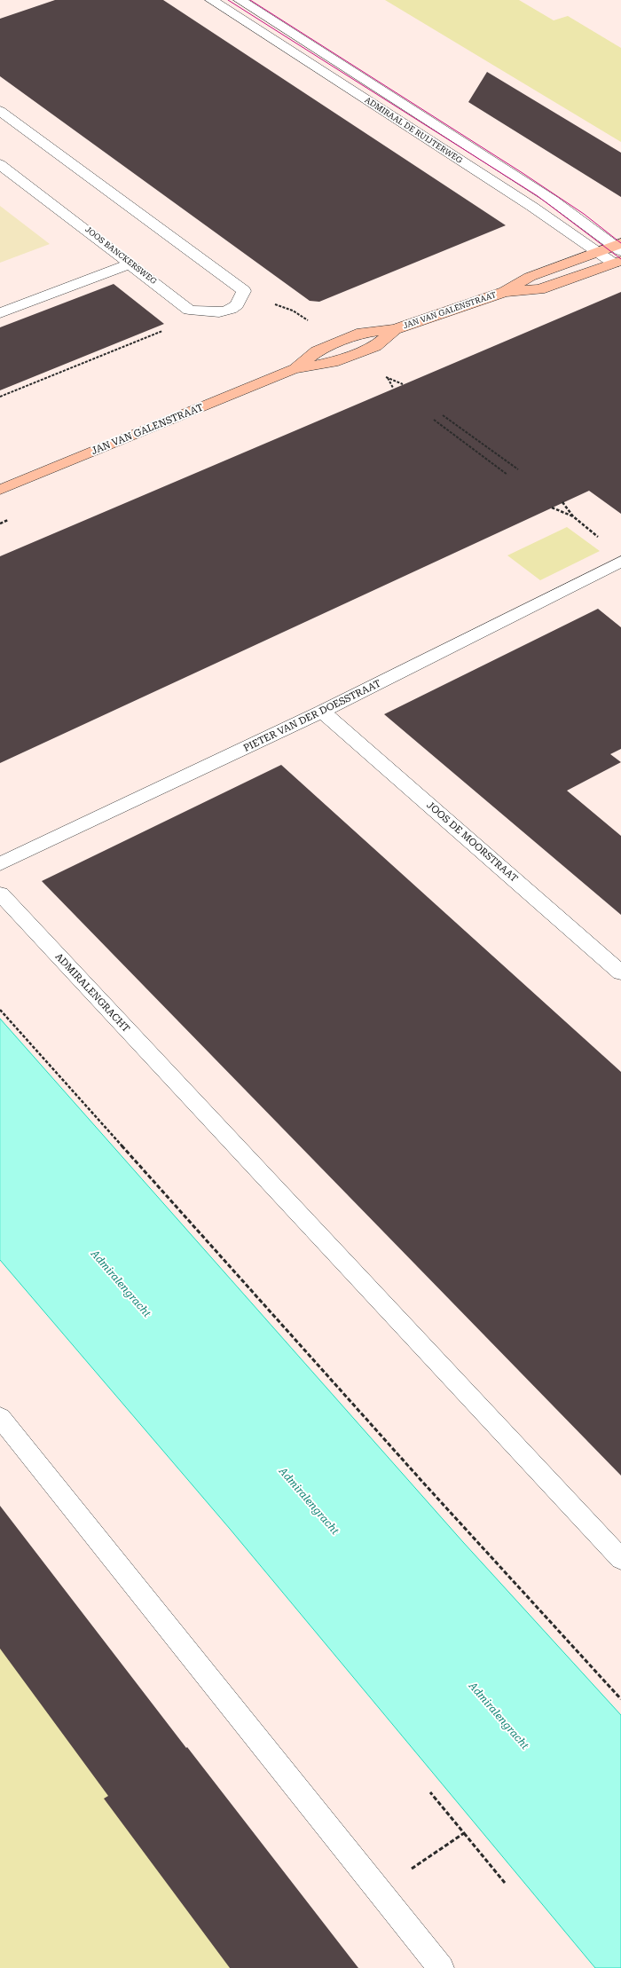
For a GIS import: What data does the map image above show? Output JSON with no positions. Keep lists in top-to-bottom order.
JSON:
{
  "streets": {
    "main road": ["JAN VAN GALENSTRAAT"],
    "street": [
      "ADMIRAAL DE RUIJTERWEG",
      "JOOS BANCKERSWEG",
      "PIETER VAN DER DOESSTRAAT",
      "JOOS DE MOORSTRAAT",
      "ADMIRALENGRACHT"
    ]
  },
  "crossings": [
    ["ADMIRAAL DE RUIJTERWEG", "JAN VAN GALENSTRAAT"],
    ["PIETER VAN DER DOESSTRAAT", "JOOS DE MOORSTRAAT"]
  ],
  "water": ["Admiralengracht"]
}
